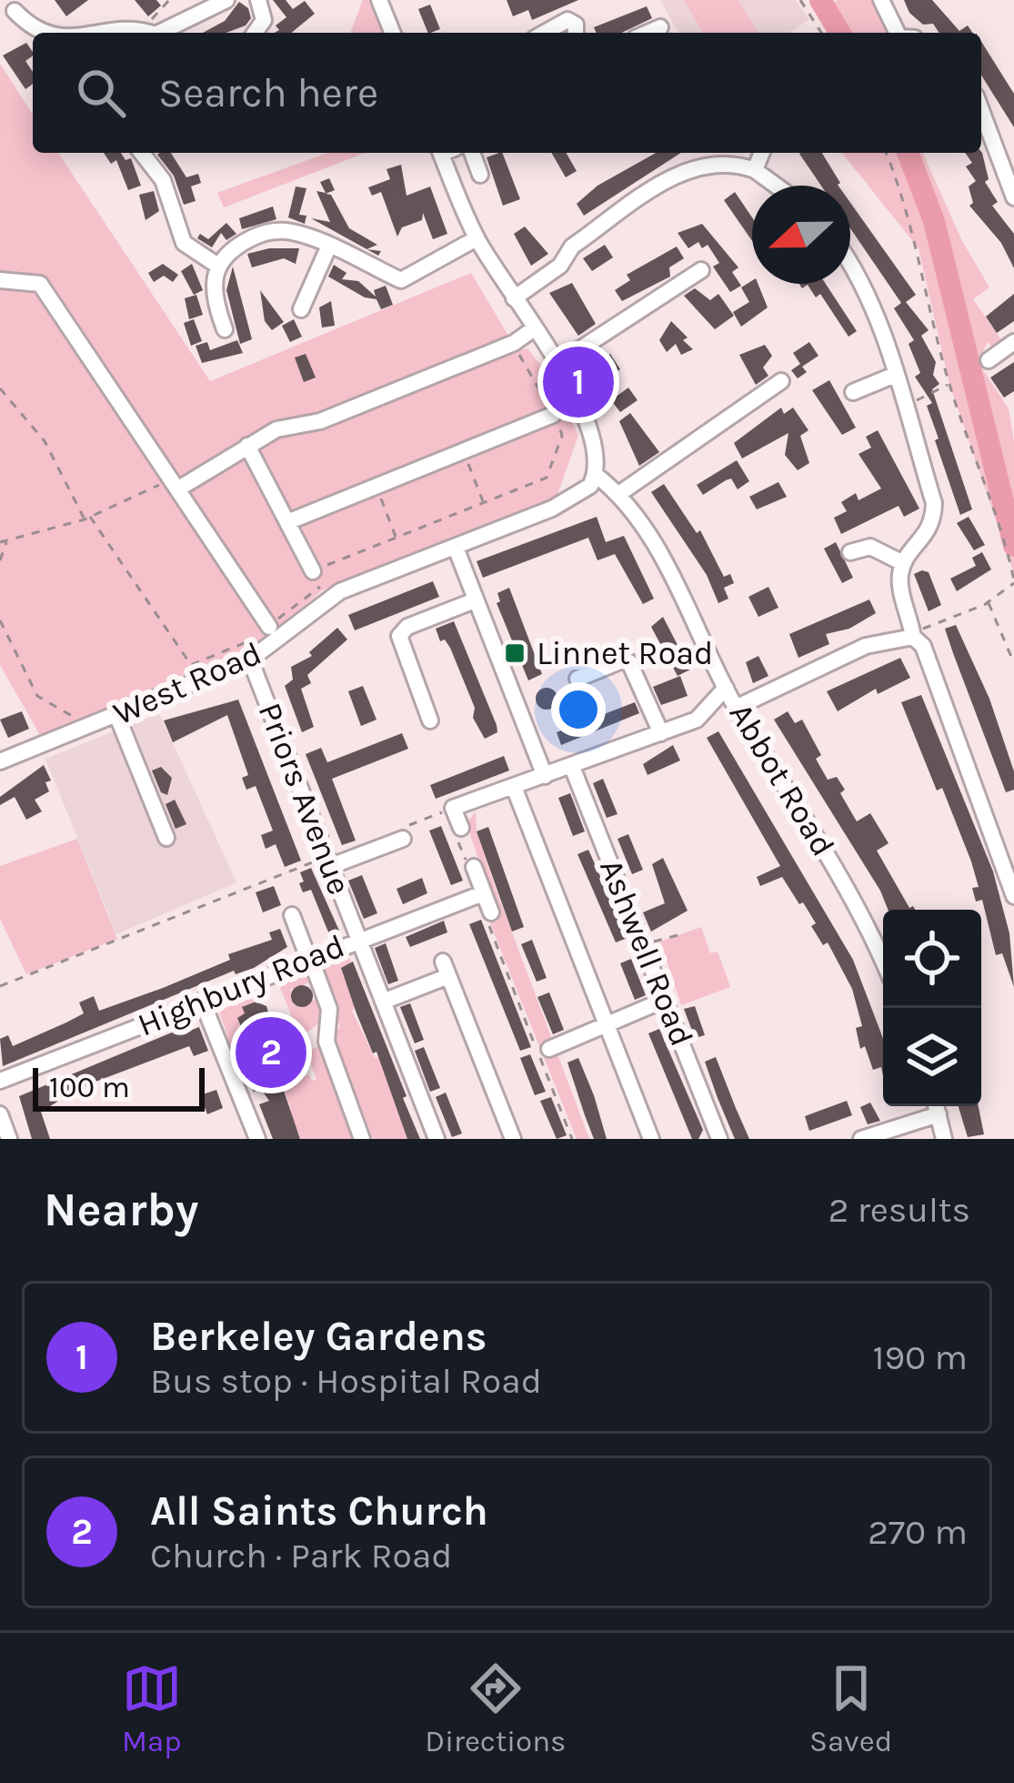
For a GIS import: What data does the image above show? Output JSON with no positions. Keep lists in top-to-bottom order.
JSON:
{
  "streets": {
    "street": [
      "West Road",
      "Abbot Road",
      "Priors Avenue",
      "Ashwell Road",
      "Highbury Road"
    ]
  },
  "crossings": [
    ["West Road", "Abbot Road"],
    ["West Road", "Priors Avenue"],
    ["Priors Avenue", "Highbury Road"]
  ],
  "places": {
    "transit": ["Linnet Road"]
  },
  "scale_bar": "100 m",
  "north": "left",
  "page": {
    "search": "Search here",
    "pins": ["1", "2"],
    "scale": "100 m",
    "heading": ["Nearby", "2 results"],
    "list": [
      {
        "mark": "1",
        "name": "Berkeley Gardens",
        "note": "Bus stop · Hospital Road",
        "value": "190 m"
      },
      {
        "mark": "2",
        "name": "All Saints Church",
        "note": "Church · Park Road",
        "value": "270 m"
      }
    ],
    "nav": ["Map", "Directions", "Saved"]
  }
}
